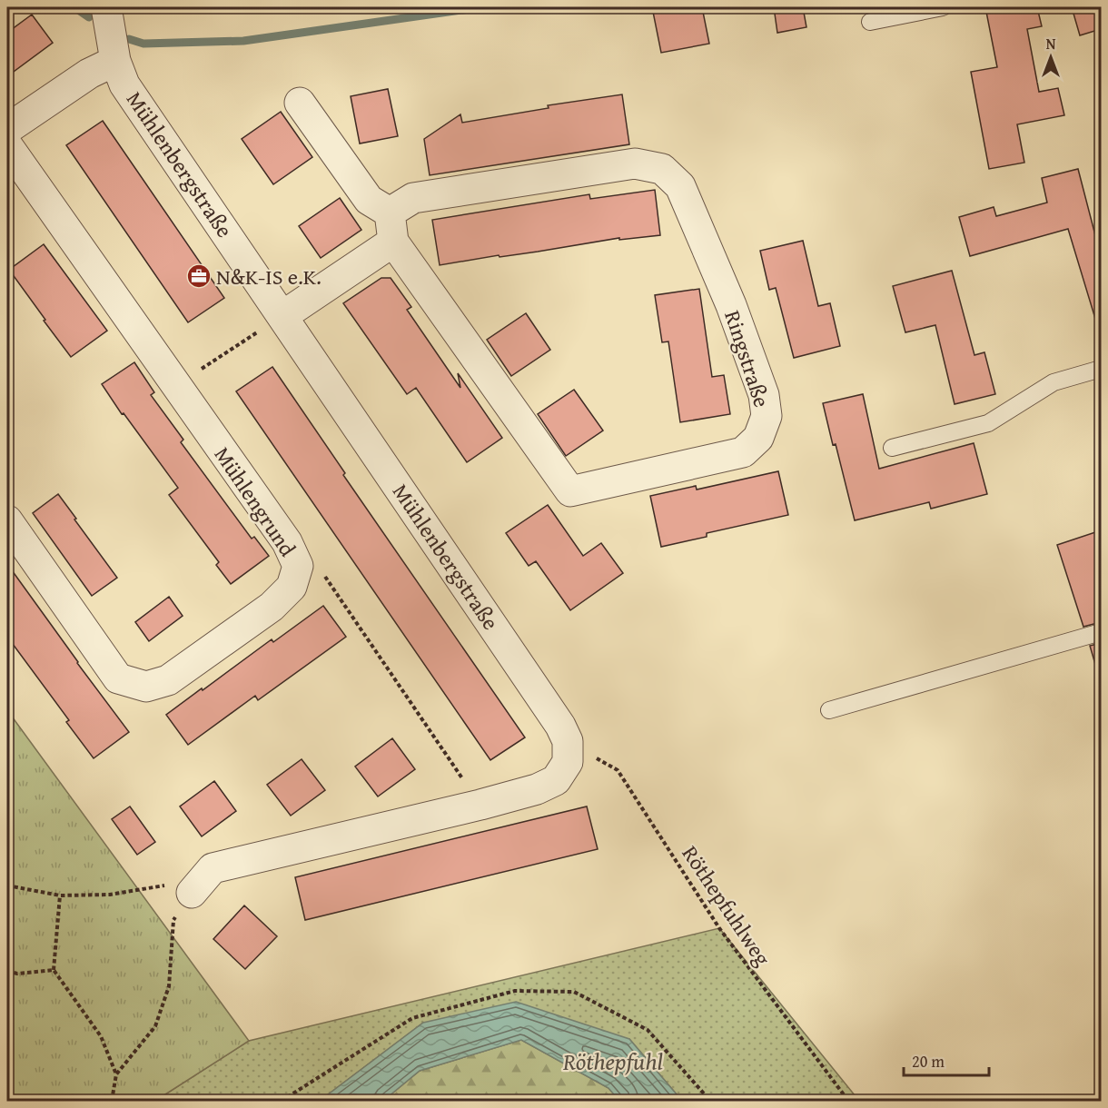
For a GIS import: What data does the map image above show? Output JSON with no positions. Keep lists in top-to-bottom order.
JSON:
{
  "streets": {
    "street": ["Mühlenbergstraße", "Ringstraße", "Mühlengrund"],
    "path": ["Röthepfuhlweg"]
  },
  "crossings": [
    ["Mühlenbergstraße", "Röthepfuhlweg"]
  ],
  "water": ["Röthepfuhl"],
  "places": {
    "office": ["N&K-IS e.K."]
  },
  "scale_bar": "20 m",
  "north": "top"
}
